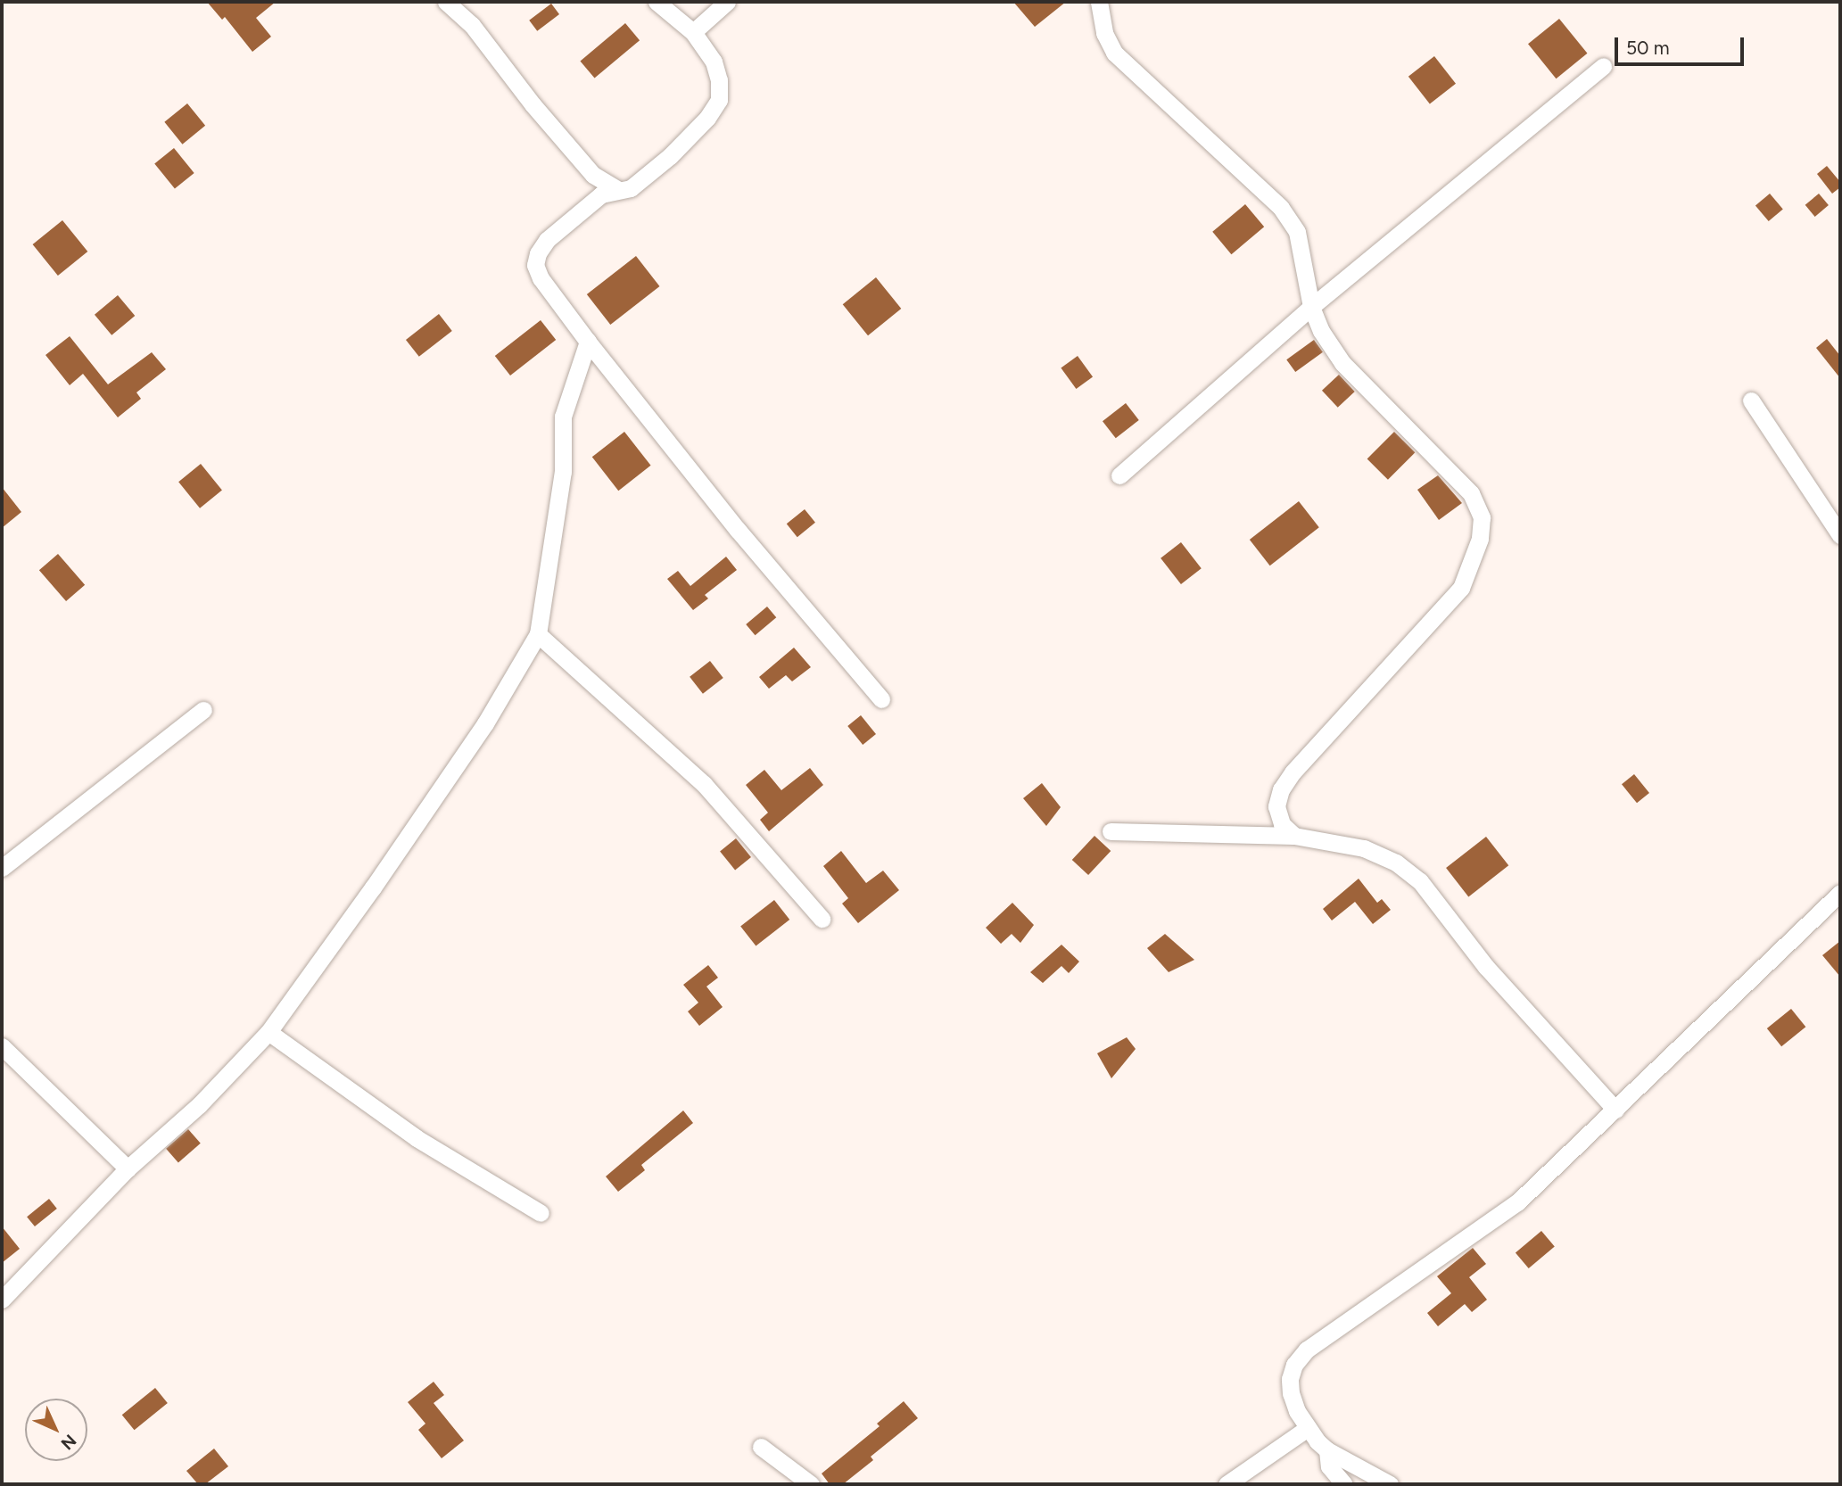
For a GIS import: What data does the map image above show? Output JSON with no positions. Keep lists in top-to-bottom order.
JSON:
{
  "scale_bar": "50 m",
  "north": "bottom right"
}
